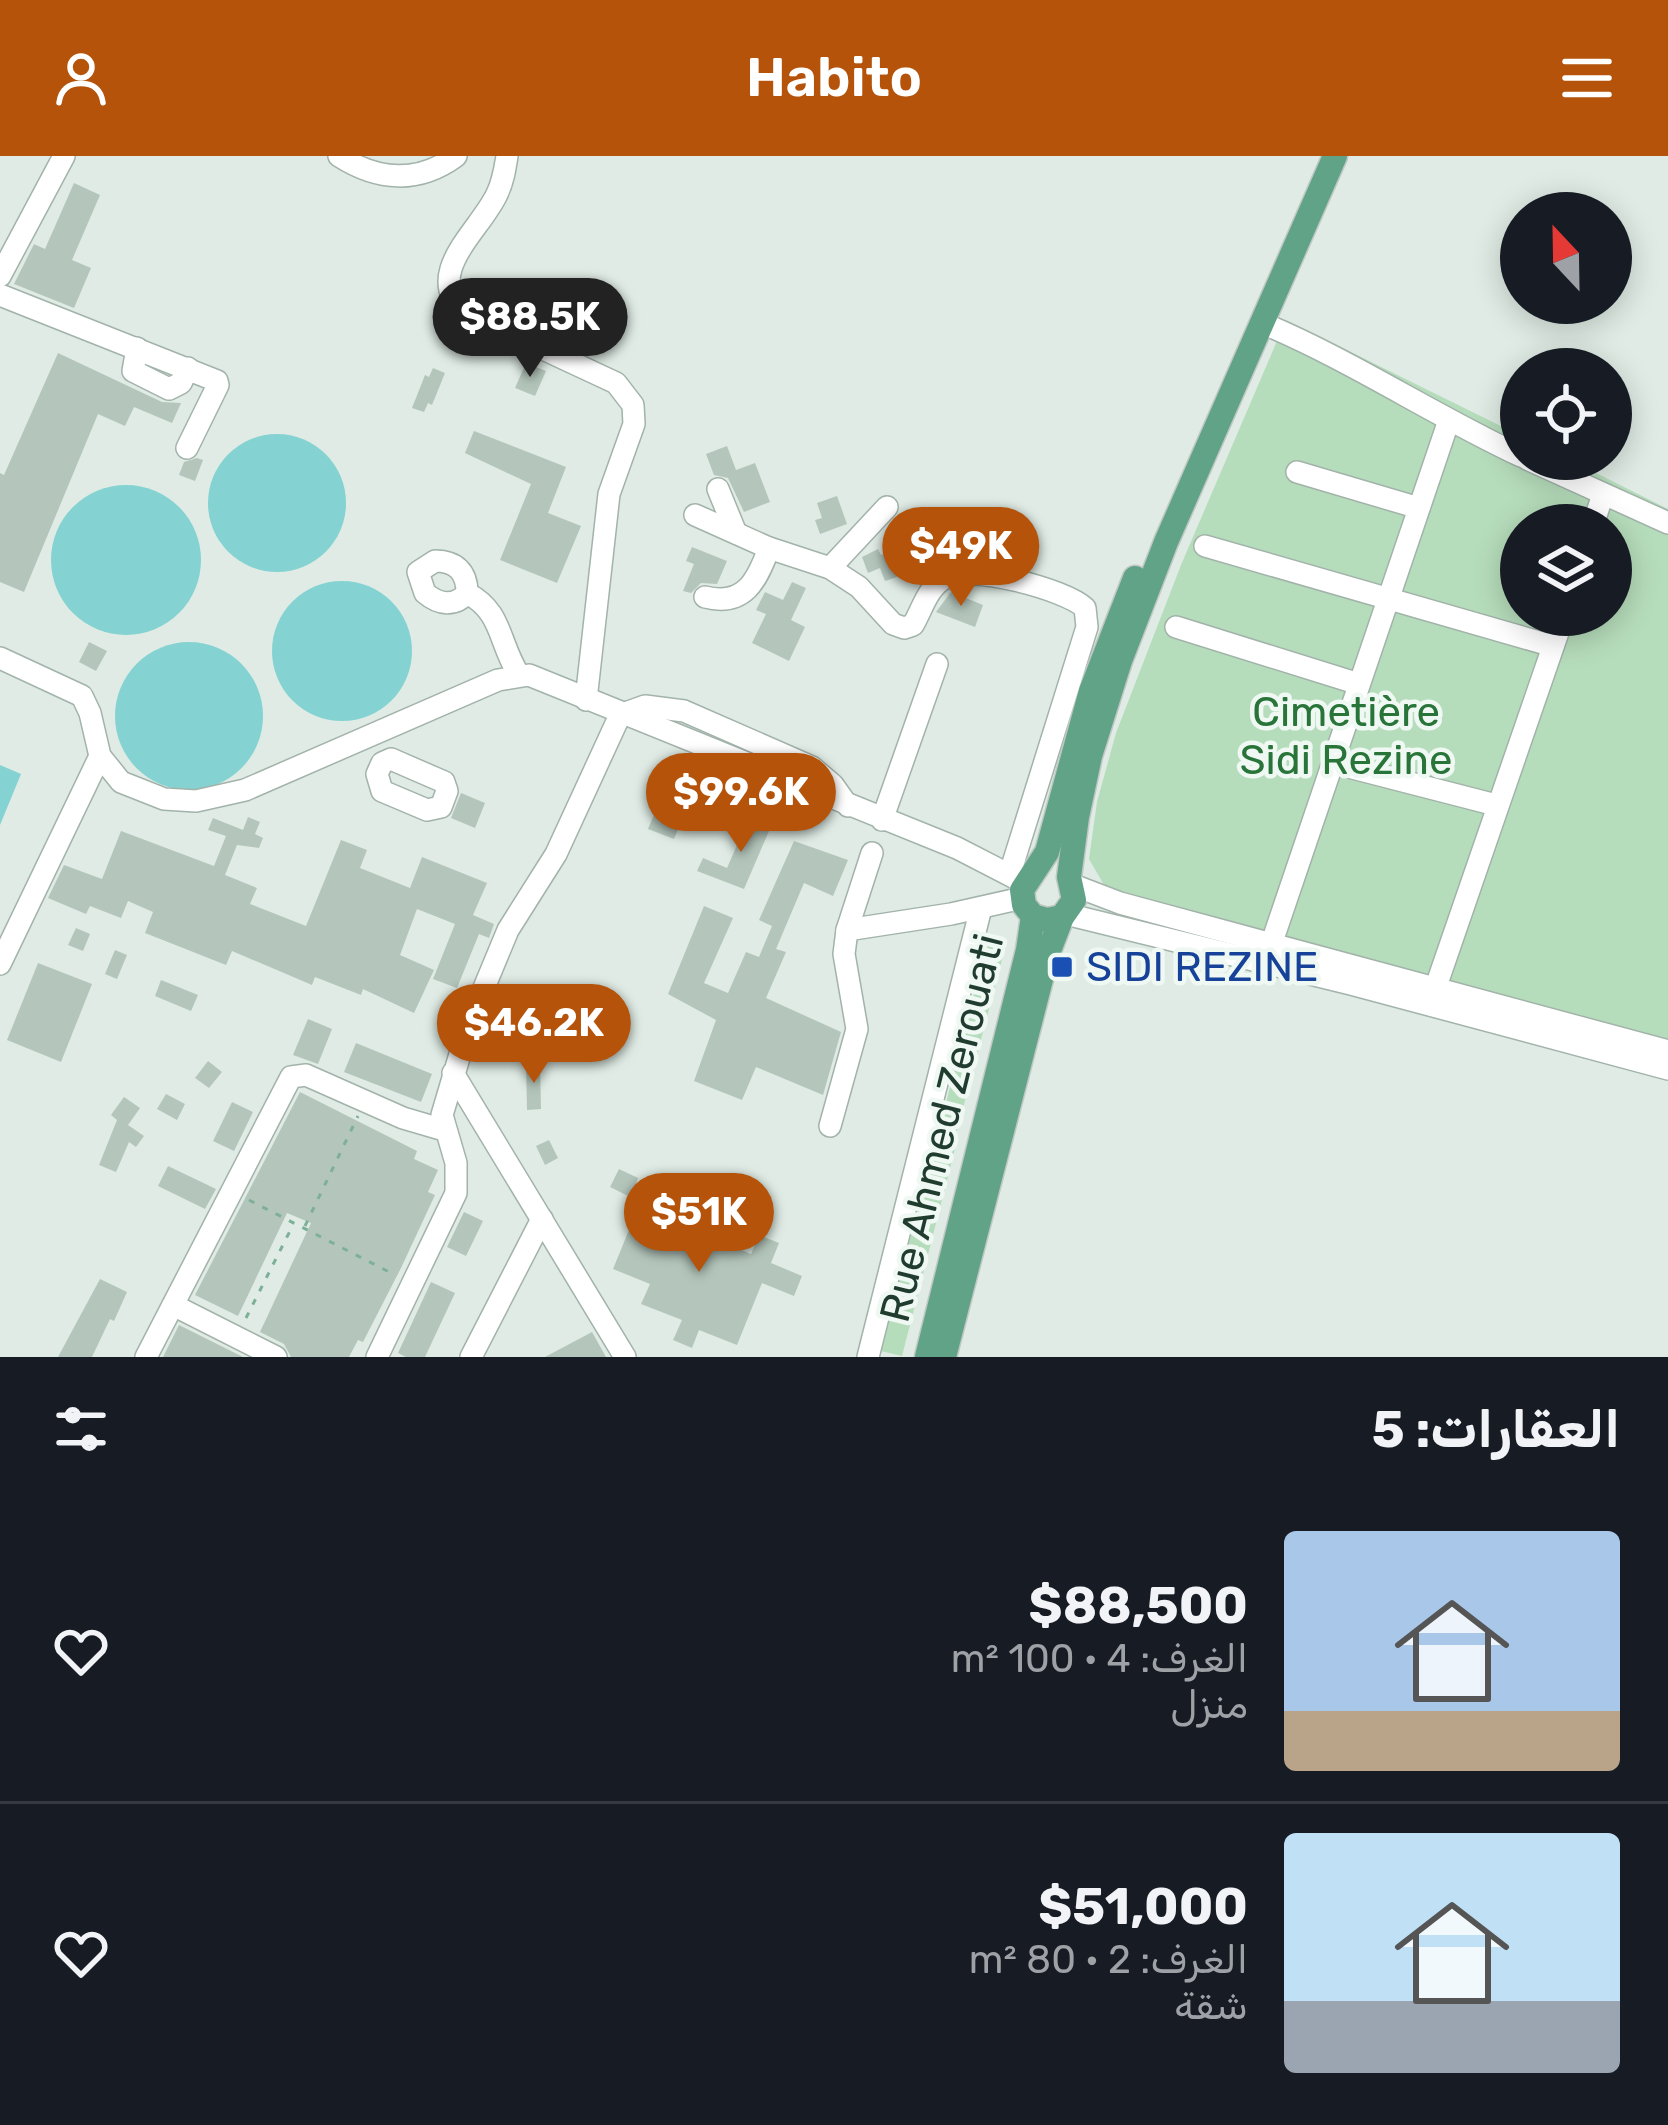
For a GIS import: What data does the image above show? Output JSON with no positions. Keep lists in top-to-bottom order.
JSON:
{
  "streets": {
    "main road": ["Rue Ahmed Zerouati"]
  },
  "parks": ["Cimetière Sidi Rezine"],
  "places": {
    "transit": ["SIDI REZINE"]
  },
  "north": "top",
  "page": {
    "header": "Habito",
    "price": [
      "$88.5K",
      "$49K",
      "$99.6K",
      "$46.2K",
      "$51K"
    ],
    "heading": "العقارات: 5",
    "list": [
      {
        "name": "$88,500",
        "note": "الغرف: 4 · 100 m² · منزل"
      },
      {
        "name": "$51,000",
        "note": "الغرف: 2 · 80 m² · شقة"
      }
    ]
  }
}
